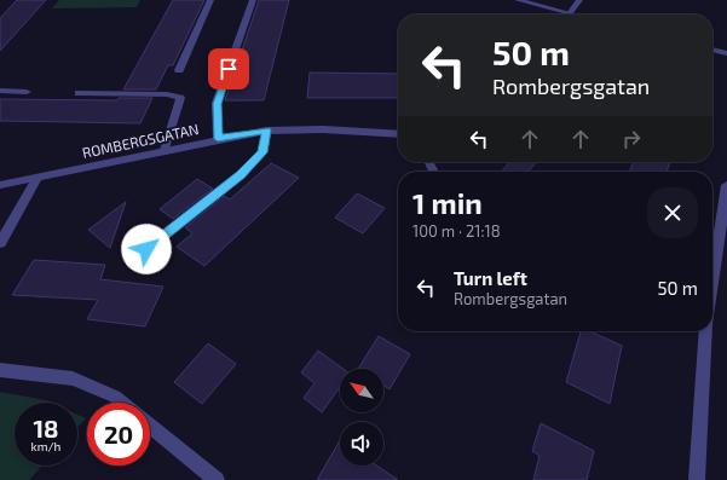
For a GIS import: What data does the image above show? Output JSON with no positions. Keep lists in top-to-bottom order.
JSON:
{
  "streets": {
    "street": ["ROMBERGSGATAN"]
  },
  "north": "top left",
  "page": {
    "turn": ["50 m", "Rombergsgatan"],
    "heading": ["1 min", "100 m · 21:18"],
    "list": [
      {
        "name": "Turn left",
        "note": "Rombergsgatan",
        "value": "50 m"
      }
    ],
    "speed": "18 km/h",
    "limit": "20"
  }
}
